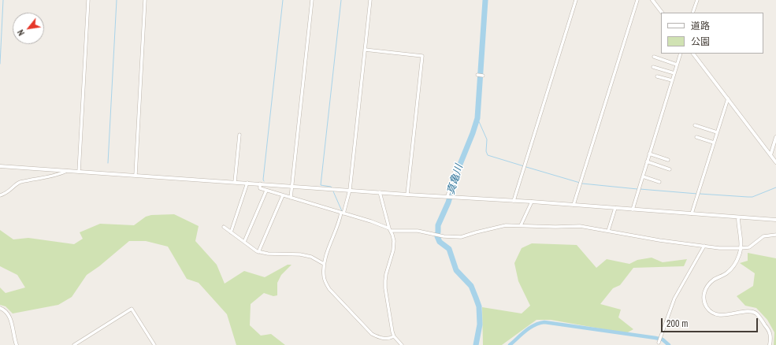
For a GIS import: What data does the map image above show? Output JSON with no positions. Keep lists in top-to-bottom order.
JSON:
{
  "water": ["真亀川"],
  "legend": ["道路", "公園"],
  "scale_bar": "200 m",
  "north": "bottom left"
}
